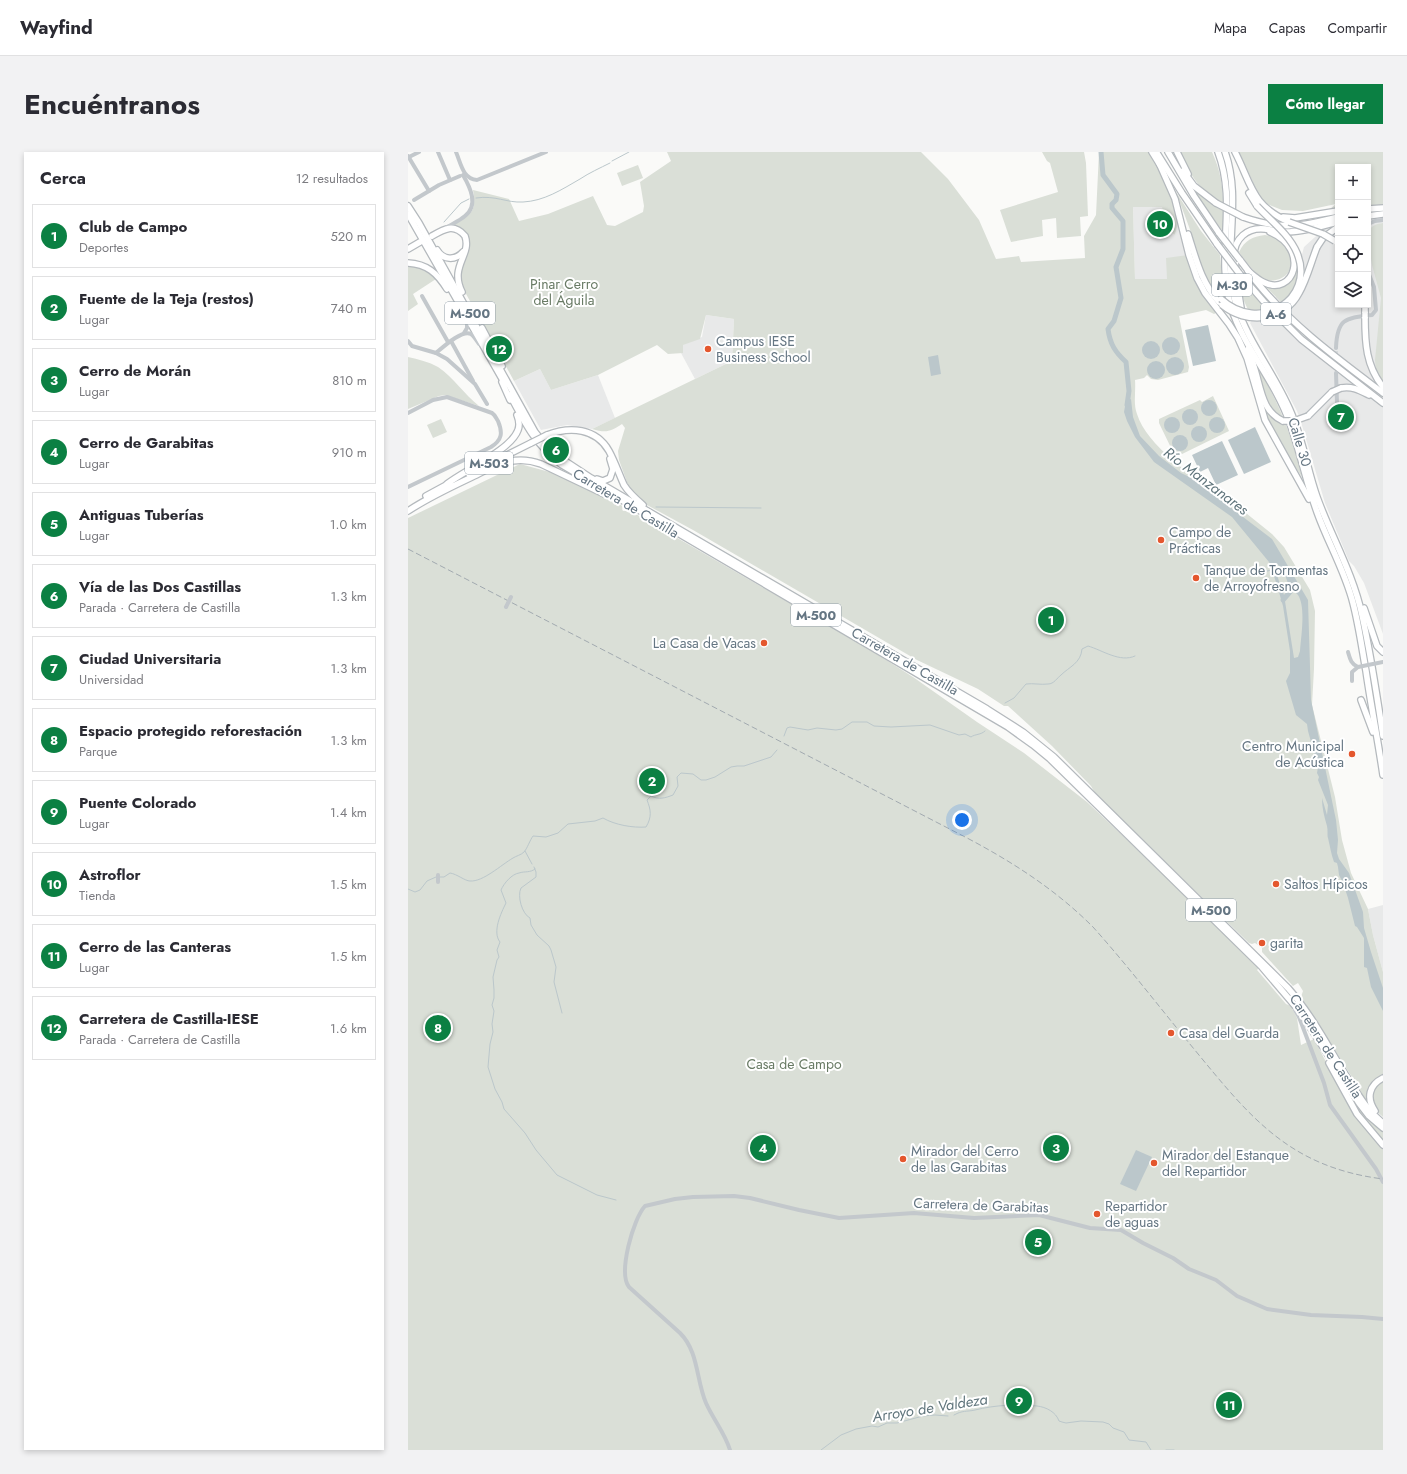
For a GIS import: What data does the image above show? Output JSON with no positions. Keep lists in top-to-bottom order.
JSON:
{
  "streets": {
    "highway": [
      "M-30",
      "M-500",
      "A-6",
      "Calle 30",
      "M-503",
      "Carretera de Castilla"
    ],
    "street": ["Carretera de Garabitas"]
  },
  "crossings": [
    ["M-30", "Calle 30"],
    ["M-500", "M-503"],
    ["M-500", "Carretera de Castilla"],
    ["M-503", "Carretera de Castilla"]
  ],
  "water": ["Río Manzanares", "Arroyo de Valdeza"],
  "parks": ["Pinar Cerro del Águila", "Casa de Campo"],
  "places": [
    "Campus IESE Business School",
    "Campo de Prácticas",
    "Tanque de Tormentas de Arroyofresno",
    "La Casa de Vacas",
    "Centro Municipal de Acústica",
    "Saltos Hípicos",
    "garita",
    "Casa del Guarda",
    "Mirador del Cerro de las Garabitas",
    "Mirador del Estanque del Repartidor",
    "Repartidor de aguas"
  ],
  "page": {
    "header": "Wayfind",
    "nav": ["Mapa", "Capas", "Compartir"],
    "title": "Encuéntranos",
    "buttons": "Cómo llegar",
    "heading": ["Cerca", "12 resultados"],
    "map_buttons": ["+", "−"],
    "list": [
      {
        "mark": "1",
        "name": "Club de Campo",
        "note": "Deportes",
        "value": "520 m"
      },
      {
        "mark": "2",
        "name": "Fuente de la Teja (restos)",
        "note": "Lugar",
        "value": "740 m"
      },
      {
        "mark": "3",
        "name": "Cerro de Morán",
        "note": "Lugar",
        "value": "810 m"
      },
      {
        "mark": "4",
        "name": "Cerro de Garabitas",
        "note": "Lugar",
        "value": "910 m"
      },
      {
        "mark": "5",
        "name": "Antiguas Tuberías",
        "note": "Lugar",
        "value": "1.0 km"
      },
      {
        "mark": "6",
        "name": "Vía de las Dos Castillas",
        "note": "Parada · Carretera de Castilla",
        "value": "1.3 km"
      },
      {
        "mark": "7",
        "name": "Ciudad Universitaria",
        "note": "Universidad",
        "value": "1.3 km"
      },
      {
        "mark": "8",
        "name": "Espacio protegido reforestación",
        "note": "Parque",
        "value": "1.3 km"
      },
      {
        "mark": "9",
        "name": "Puente Colorado",
        "note": "Lugar",
        "value": "1.4 km"
      },
      {
        "mark": "10",
        "name": "Astroflor",
        "note": "Tienda",
        "value": "1.5 km"
      },
      {
        "mark": "11",
        "name": "Cerro de las Canteras",
        "note": "Lugar",
        "value": "1.5 km"
      },
      {
        "mark": "12",
        "name": "Carretera de Castilla-IESE",
        "note": "Parada · Carretera de Castilla",
        "value": "1.6 km"
      }
    ],
    "pins": [
      "10",
      "12",
      "7",
      "6",
      "1",
      "2",
      "8",
      "3",
      "4",
      "5",
      "9",
      "11"
    ]
  }
}
